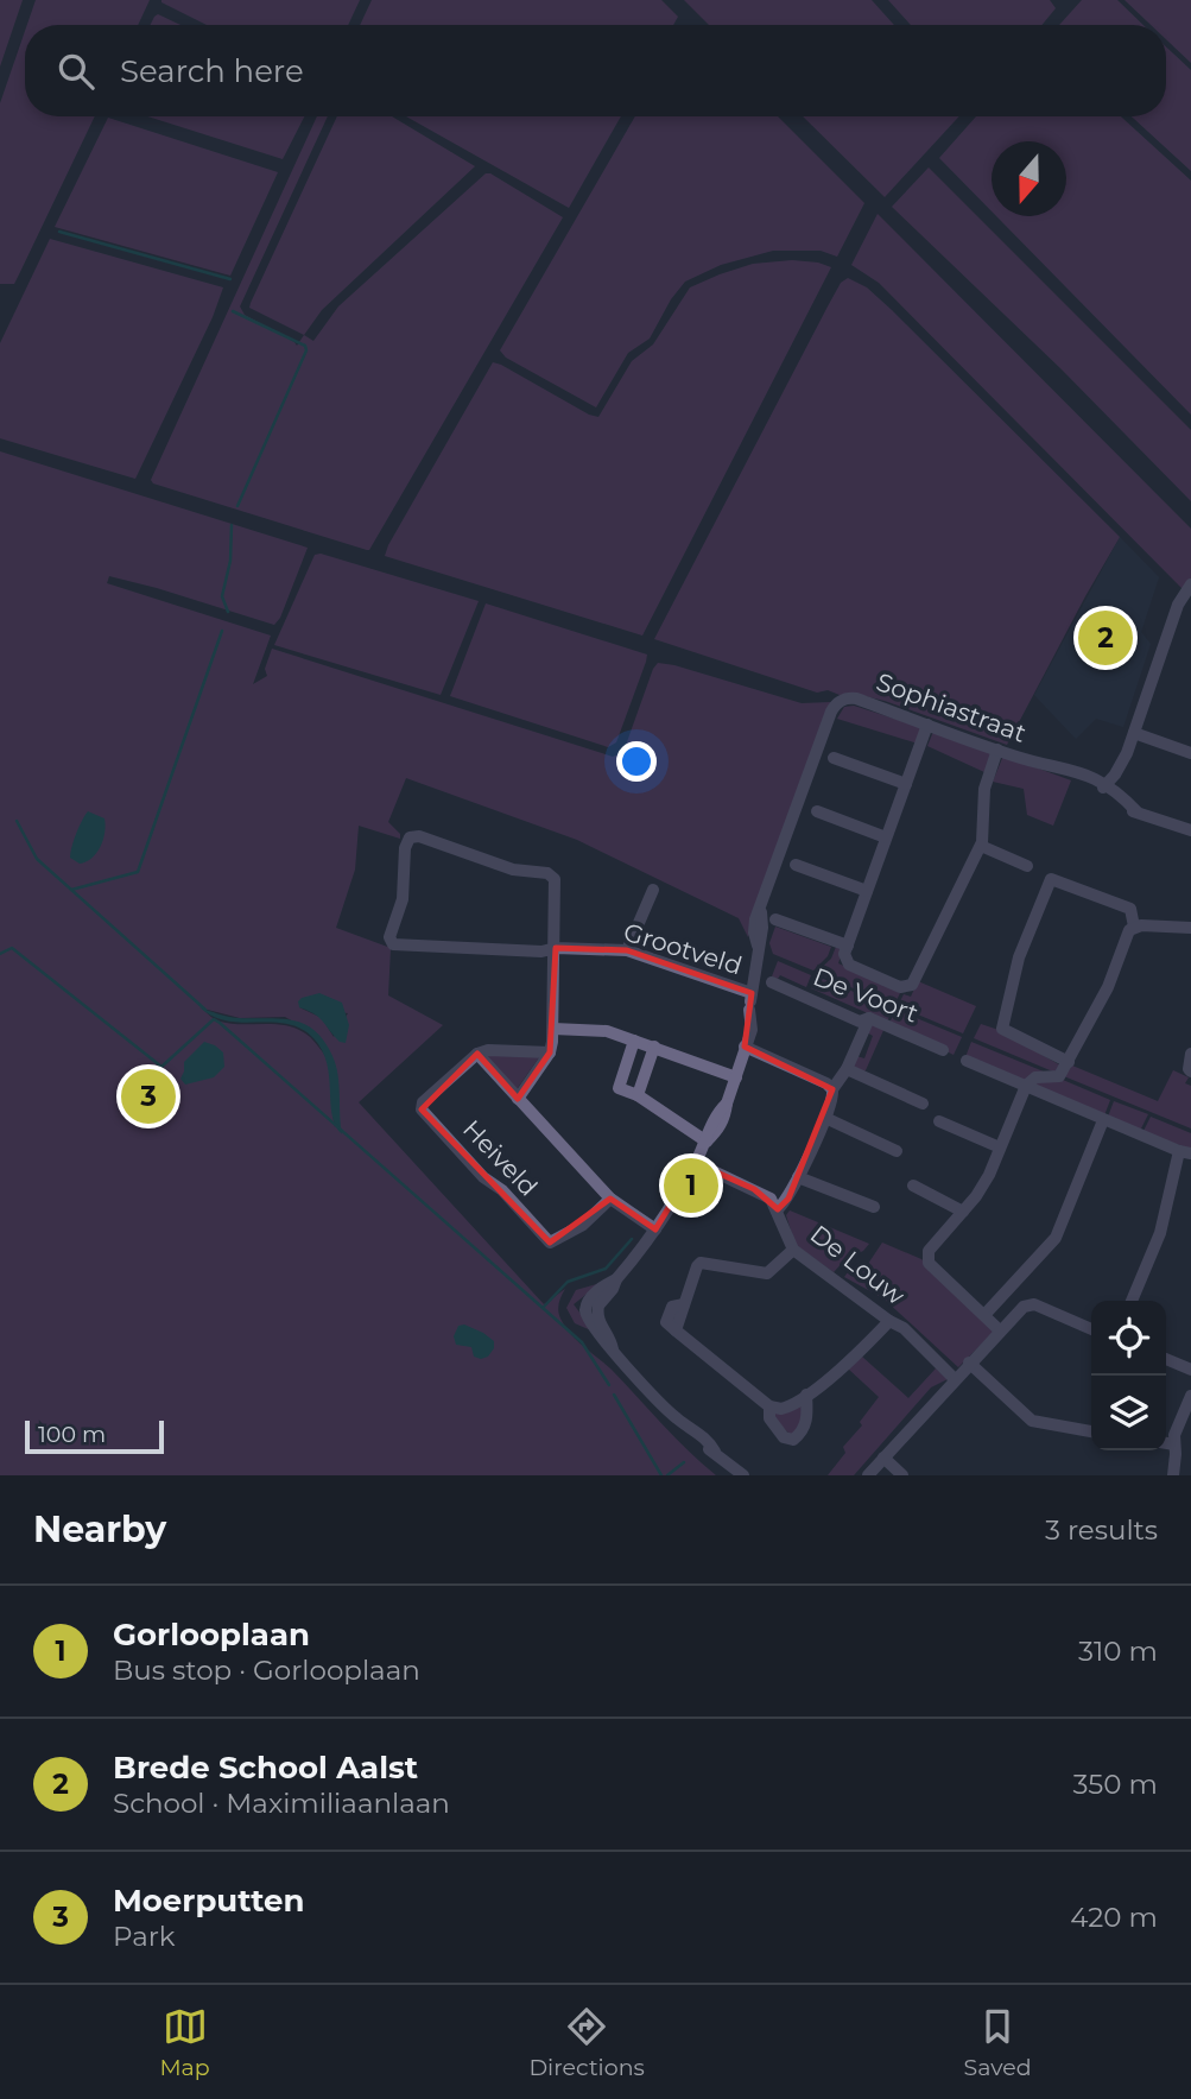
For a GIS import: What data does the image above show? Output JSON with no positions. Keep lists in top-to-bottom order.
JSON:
{
  "streets": {
    "street": [
      "Sophiastraat",
      "Grootveld",
      "De Voort",
      "Heiveld",
      "De Louw"
    ]
  },
  "crossings": [
    ["Sophiastraat", "Grootveld"]
  ],
  "scale_bar": "100 m",
  "north": "bottom",
  "page": {
    "search": "Search here",
    "pins": ["2", "3", "1"],
    "scale": "100 m",
    "heading": ["Nearby", "3 results"],
    "list": [
      {
        "mark": "1",
        "name": "Gorlooplaan",
        "note": "Bus stop · Gorlooplaan",
        "value": "310 m"
      },
      {
        "mark": "2",
        "name": "Brede School Aalst",
        "note": "School · Maximiliaanlaan",
        "value": "350 m"
      },
      {
        "mark": "3",
        "name": "Moerputten",
        "note": "Park",
        "value": "420 m"
      }
    ],
    "nav": ["Map", "Directions", "Saved"]
  }
}
